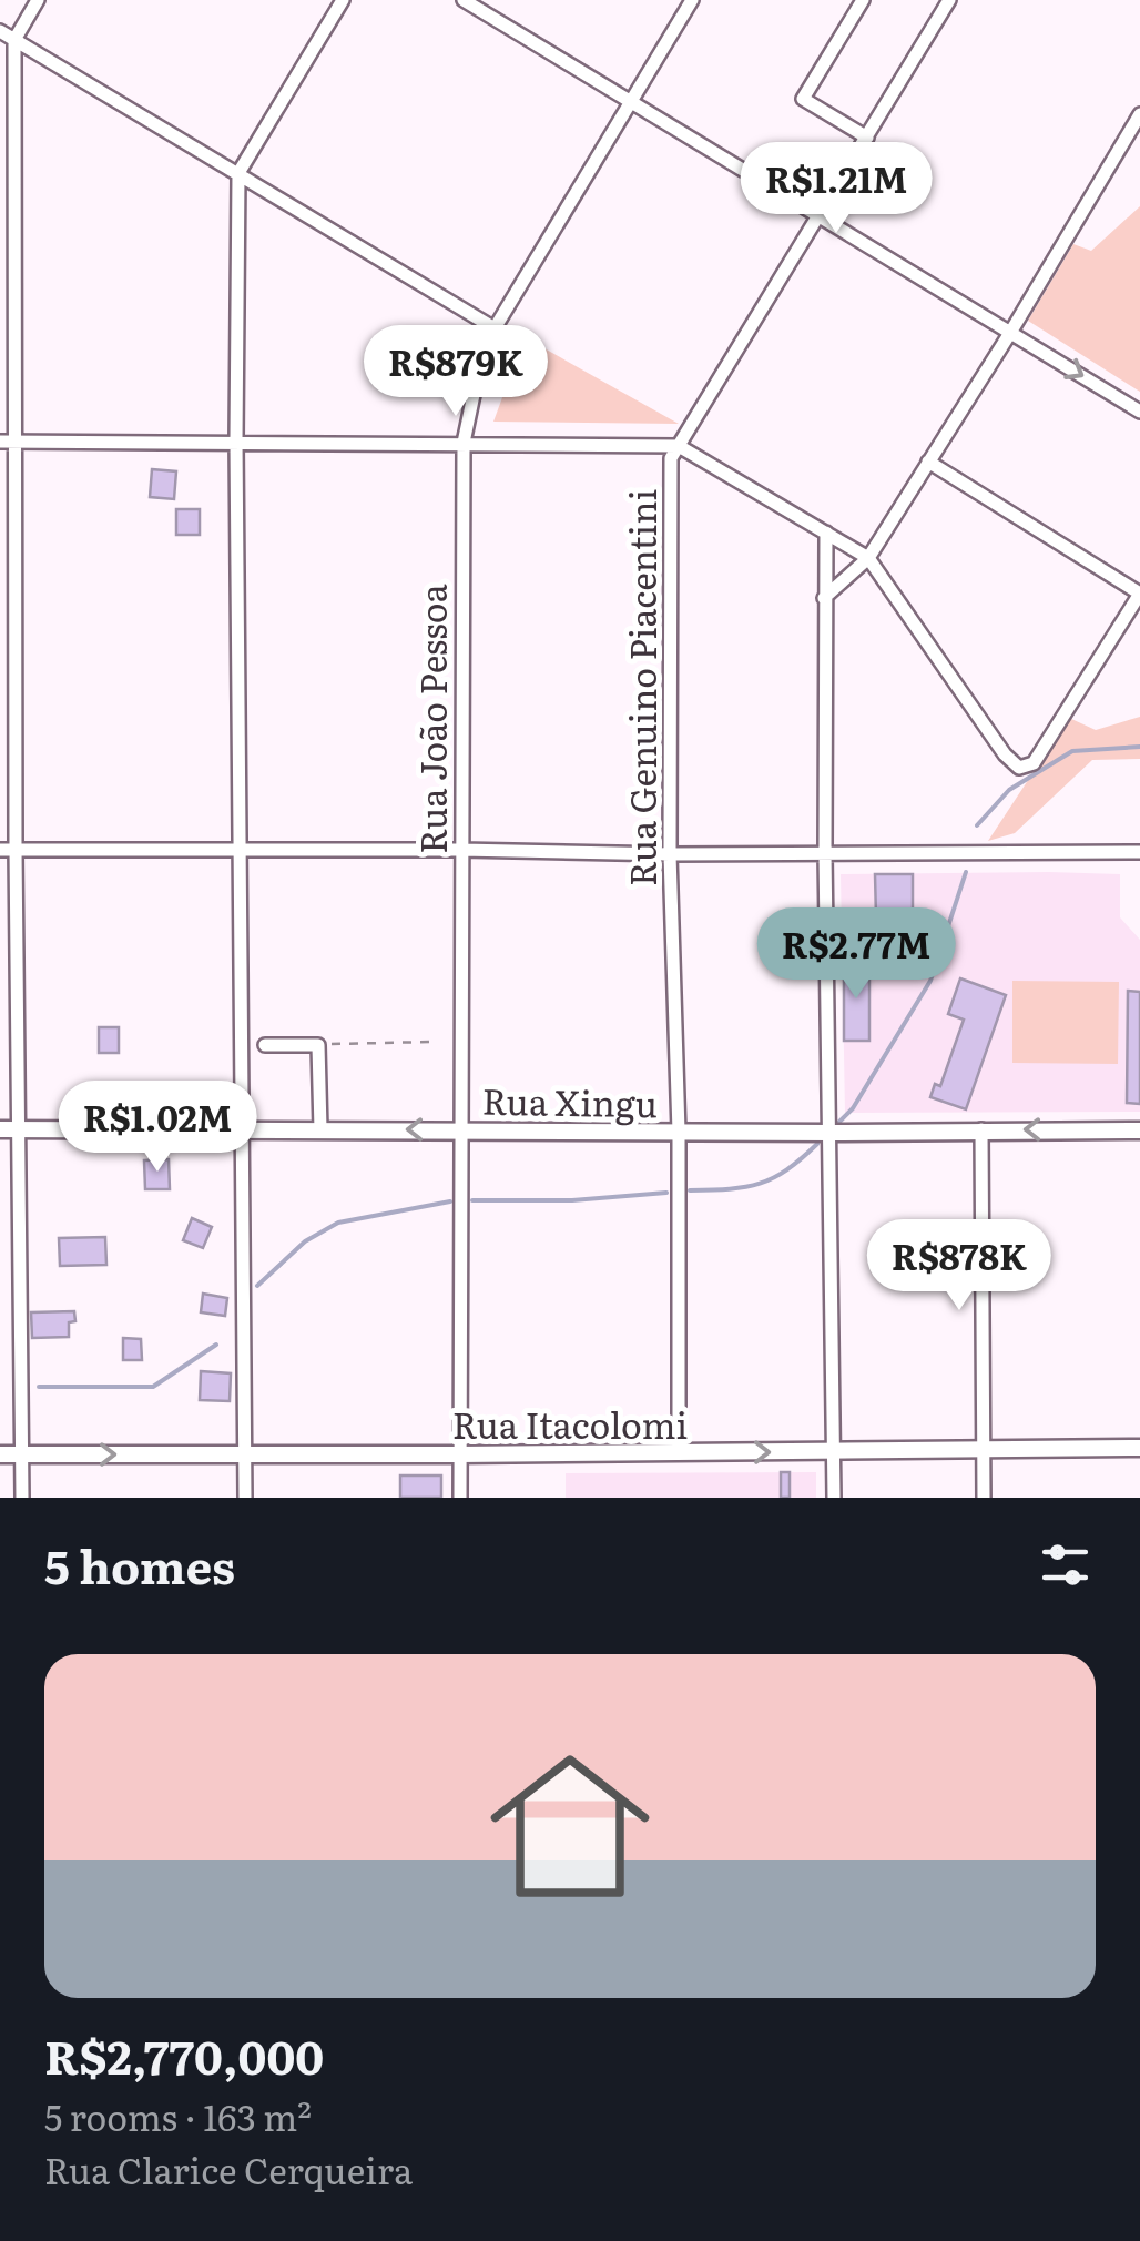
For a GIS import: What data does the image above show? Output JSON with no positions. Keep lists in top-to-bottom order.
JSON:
{
  "streets": {
    "street": [
      "Rua Genuino Piacentini",
      "Rua João Pessoa",
      "Rua Xingu",
      "Rua Itacolomi"
    ]
  },
  "crossings": [
    ["Rua Genuino Piacentini", "Rua Xingu"],
    ["Rua Genuino Piacentini", "Rua Itacolomi"],
    ["Rua João Pessoa", "Rua Xingu"],
    ["Rua João Pessoa", "Rua Itacolomi"]
  ],
  "page": {
    "price": [
      "R$1.21M",
      "R$879K",
      "R$2.77M",
      "R$1.02M",
      "R$878K"
    ],
    "heading": "5 homes",
    "list": [
      {
        "name": "R$2,770,000",
        "note": "5 rooms · 163 m² · Rua Clarice Cerqueira"
      }
    ]
  }
}
